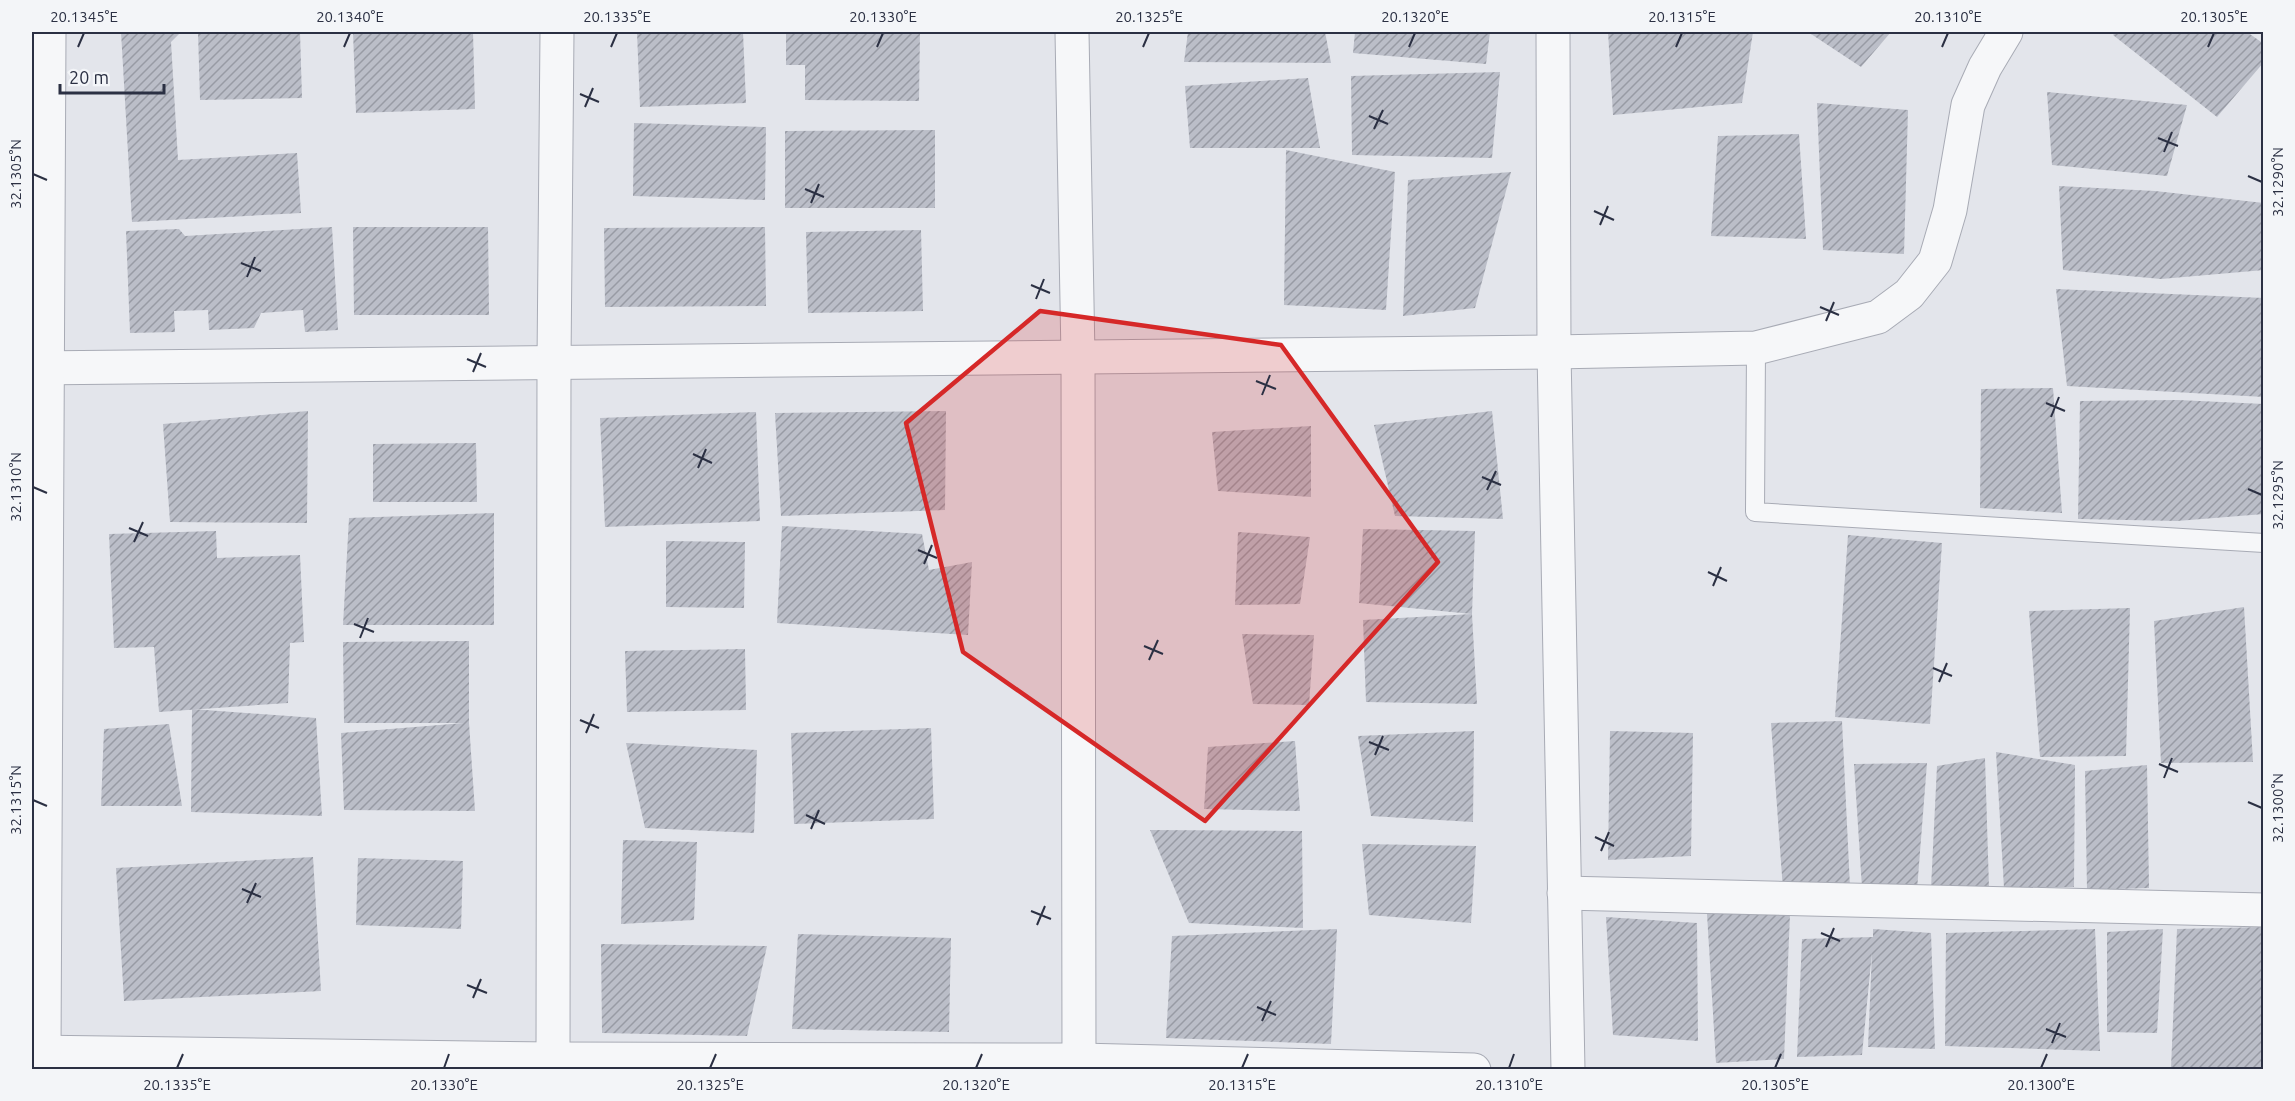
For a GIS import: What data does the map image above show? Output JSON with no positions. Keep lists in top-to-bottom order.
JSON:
{
  "scale_bar": "20 m",
  "coordinates": [
    "20.1345°E",
    "20.1340°E",
    "20.1335°E",
    "20.1330°E",
    "20.1325°E",
    "20.1320°E",
    "20.1315°E",
    "20.1310°E",
    "20.1305°E",
    "32.1305°N",
    "32.1290°N",
    "32.1310°N",
    "32.1295°N",
    "32.1315°N",
    "32.1300°N",
    "20.1300°E"
  ]
}
